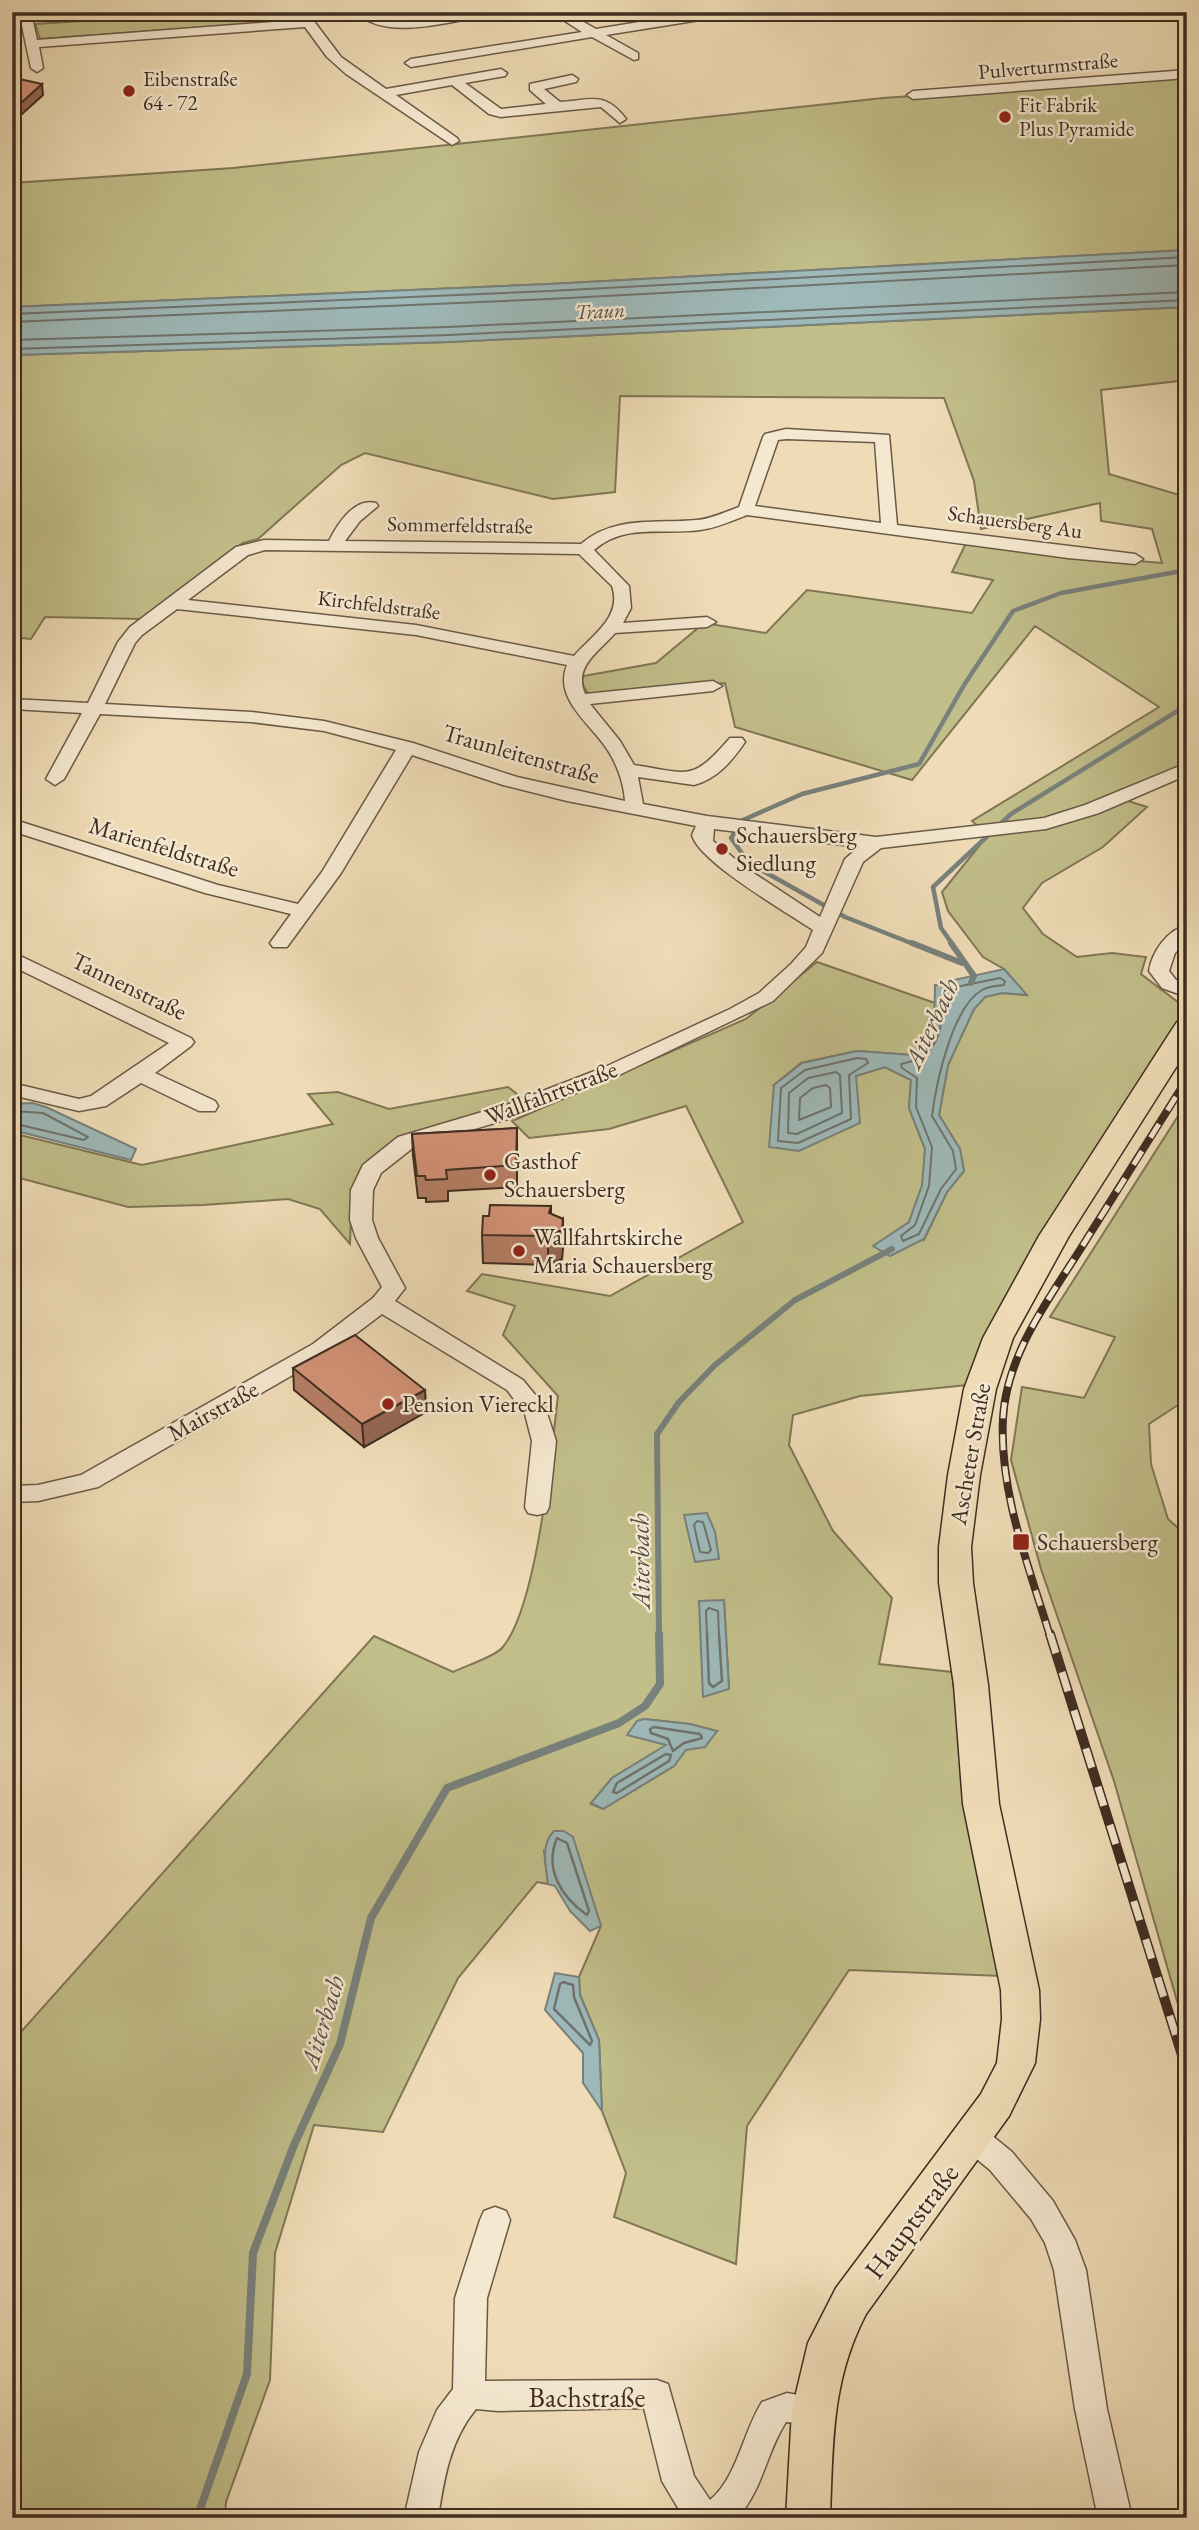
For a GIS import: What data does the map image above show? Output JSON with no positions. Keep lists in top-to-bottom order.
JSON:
{
  "streets": {
    "main road": ["Ascheter Straße", "Hauptstraße"],
    "street": [
      "Pulverturmstraße",
      "Schauersberg Au",
      "Sommerfeldstraße",
      "Kirchfeldstraße",
      "Traunleitenstraße",
      "Marienfeldstraße",
      "Tannenstraße",
      "Wallfahrtstraße",
      "Mairstraße",
      "Bachstraße"
    ]
  },
  "crossings": [
    ["Schauersberg Au", "Sommerfeldstraße"],
    ["Sommerfeldstraße", "Kirchfeldstraße"],
    ["Sommerfeldstraße", "Traunleitenstraße"],
    ["Traunleitenstraße", "Wallfahrtstraße"],
    ["Wallfahrtstraße", "Mairstraße"],
    ["Ascheter Straße", "Hauptstraße"]
  ],
  "water": ["Traun", "Aiterbach"],
  "places": {
    "other": [
      "Eibenstraße 64 - 72",
      "Fit Fabrik Plus Pyramide",
      "Schauersberg Siedlung",
      "Gasthof Schauersberg",
      "Wallfahrtskirche Maria Schauersberg",
      "Pension Viereckl"
    ],
    "transit": ["Schauersberg"]
  }
}
